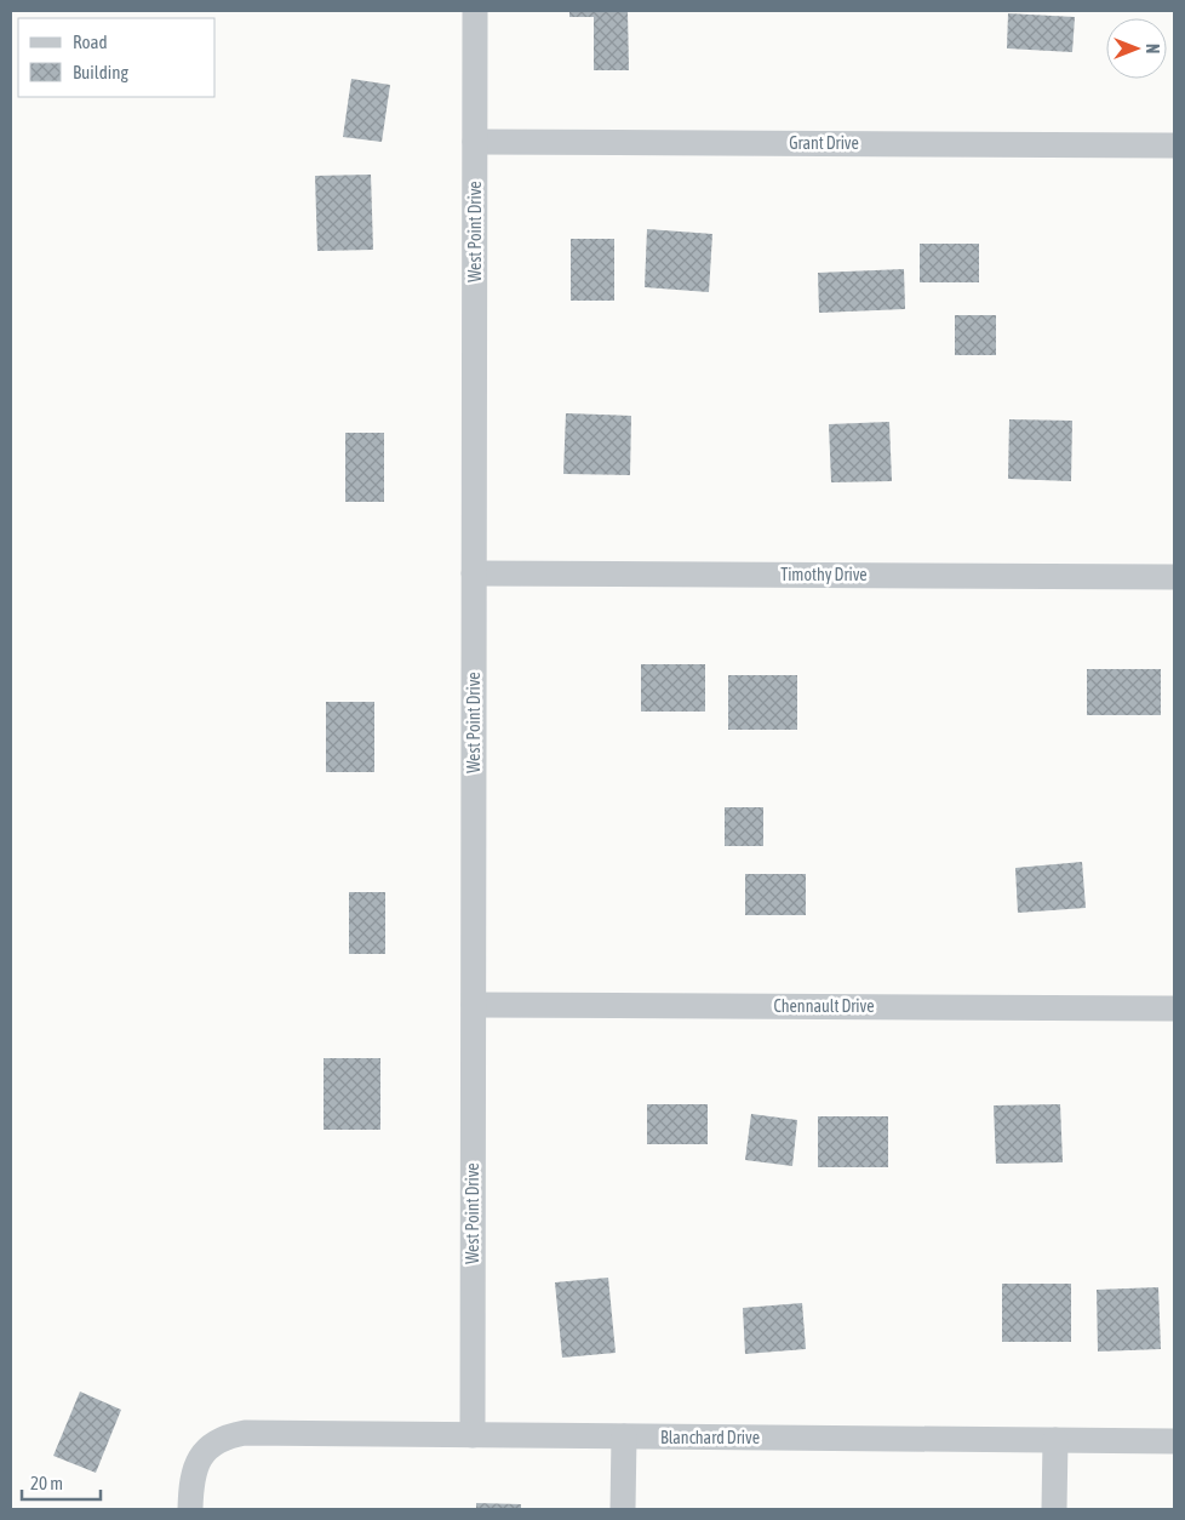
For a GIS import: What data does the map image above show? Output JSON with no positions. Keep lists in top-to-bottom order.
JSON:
{
  "streets": {
    "street": [
      "Grant Drive",
      "West Point Drive",
      "Timothy Drive",
      "Chennault Drive",
      "Blanchard Drive"
    ]
  },
  "crossings": [
    ["Grant Drive", "West Point Drive"],
    ["West Point Drive", "Timothy Drive"],
    ["West Point Drive", "Chennault Drive"],
    ["West Point Drive", "Blanchard Drive"]
  ],
  "legend": ["Road", "Building"],
  "scale_bar": "20 m",
  "north": "right"
}
